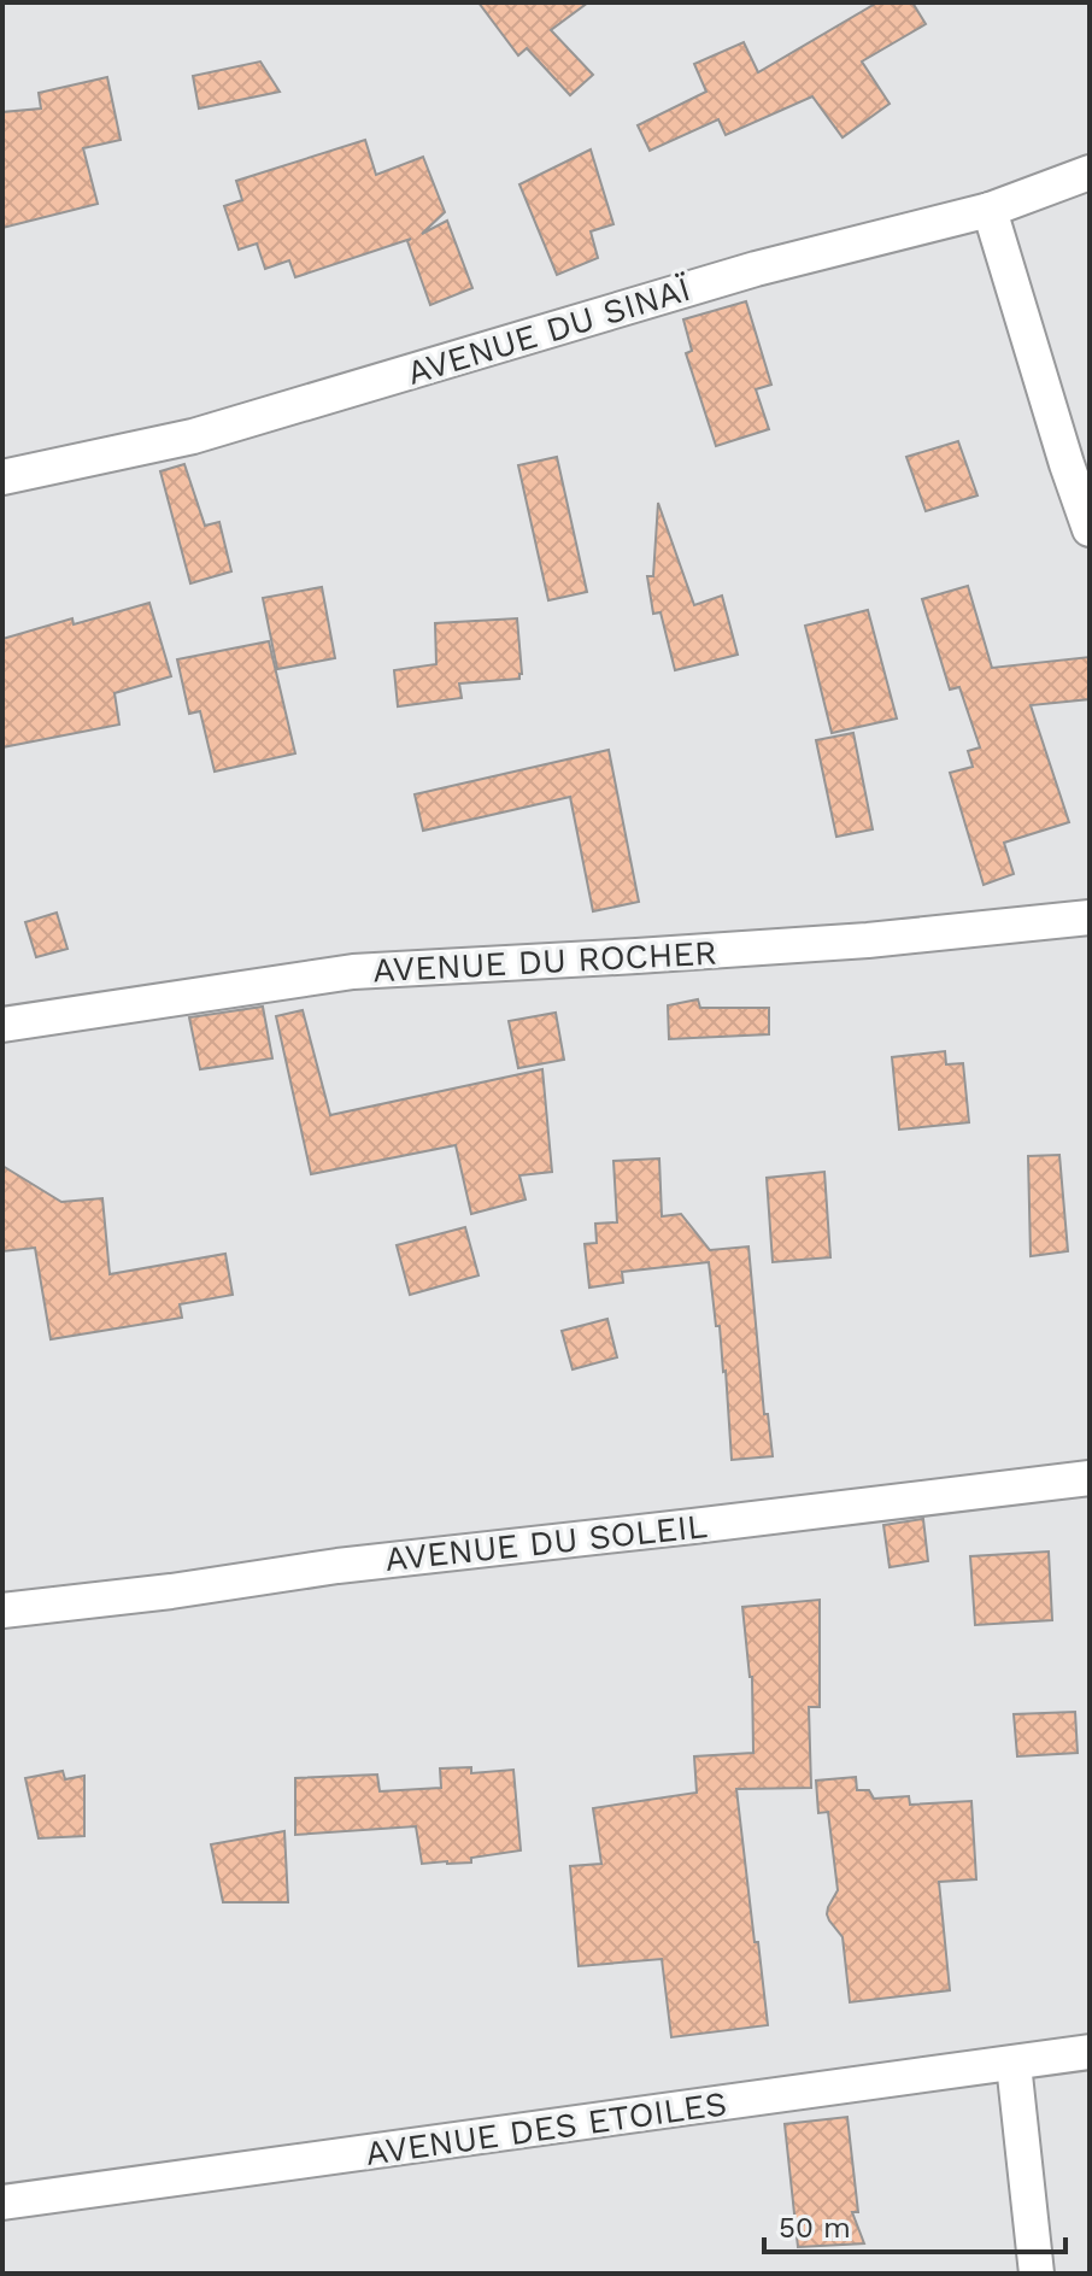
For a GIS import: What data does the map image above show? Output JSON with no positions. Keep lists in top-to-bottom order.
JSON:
{
  "streets": {
    "street": [
      "AVENUE DU SINAÏ",
      "AVENUE DU ROCHER",
      "AVENUE DU SOLEIL",
      "AVENUE DES ETOILES"
    ]
  },
  "scale_bar": "50 m"
}
